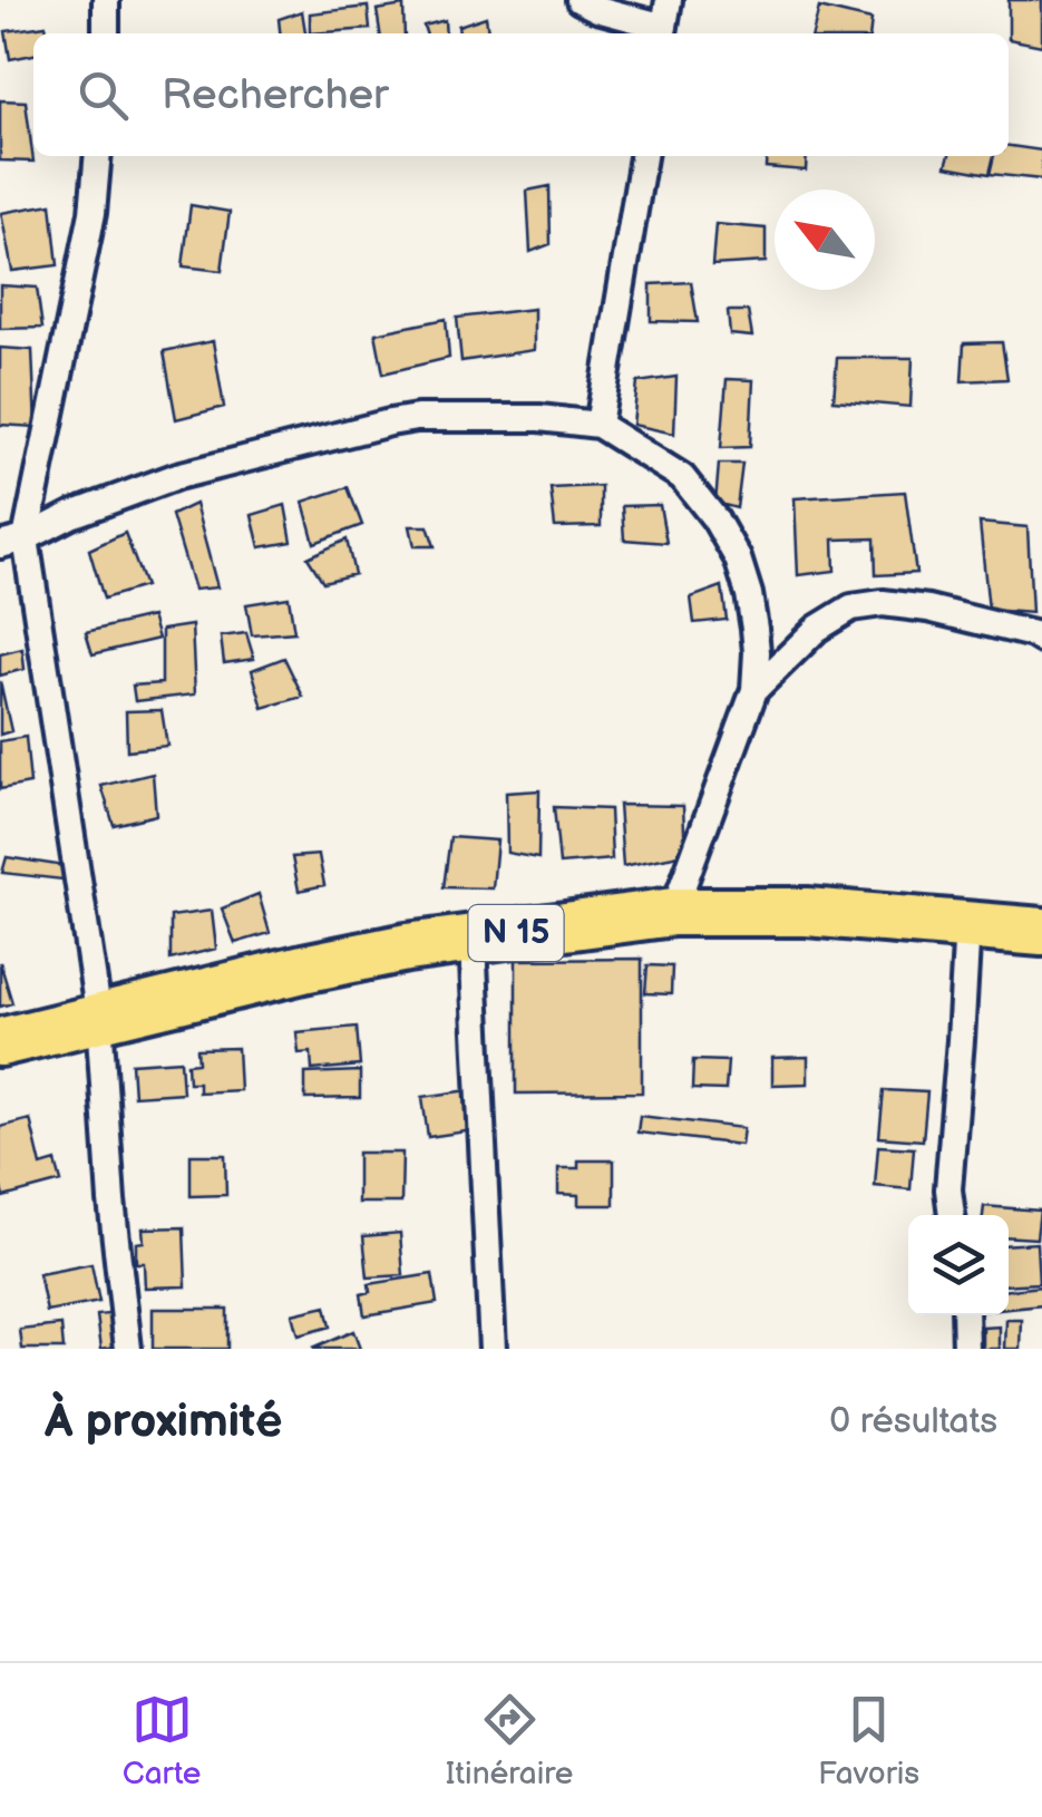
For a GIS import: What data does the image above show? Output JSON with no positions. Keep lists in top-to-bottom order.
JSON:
{
  "streets": {
    "highway": ["N 15"]
  },
  "north": "top left",
  "page": {
    "search": "Rechercher",
    "heading": ["À proximité", "0 résultats"],
    "nav": ["Carte", "Itinéraire", "Favoris"]
  }
}
